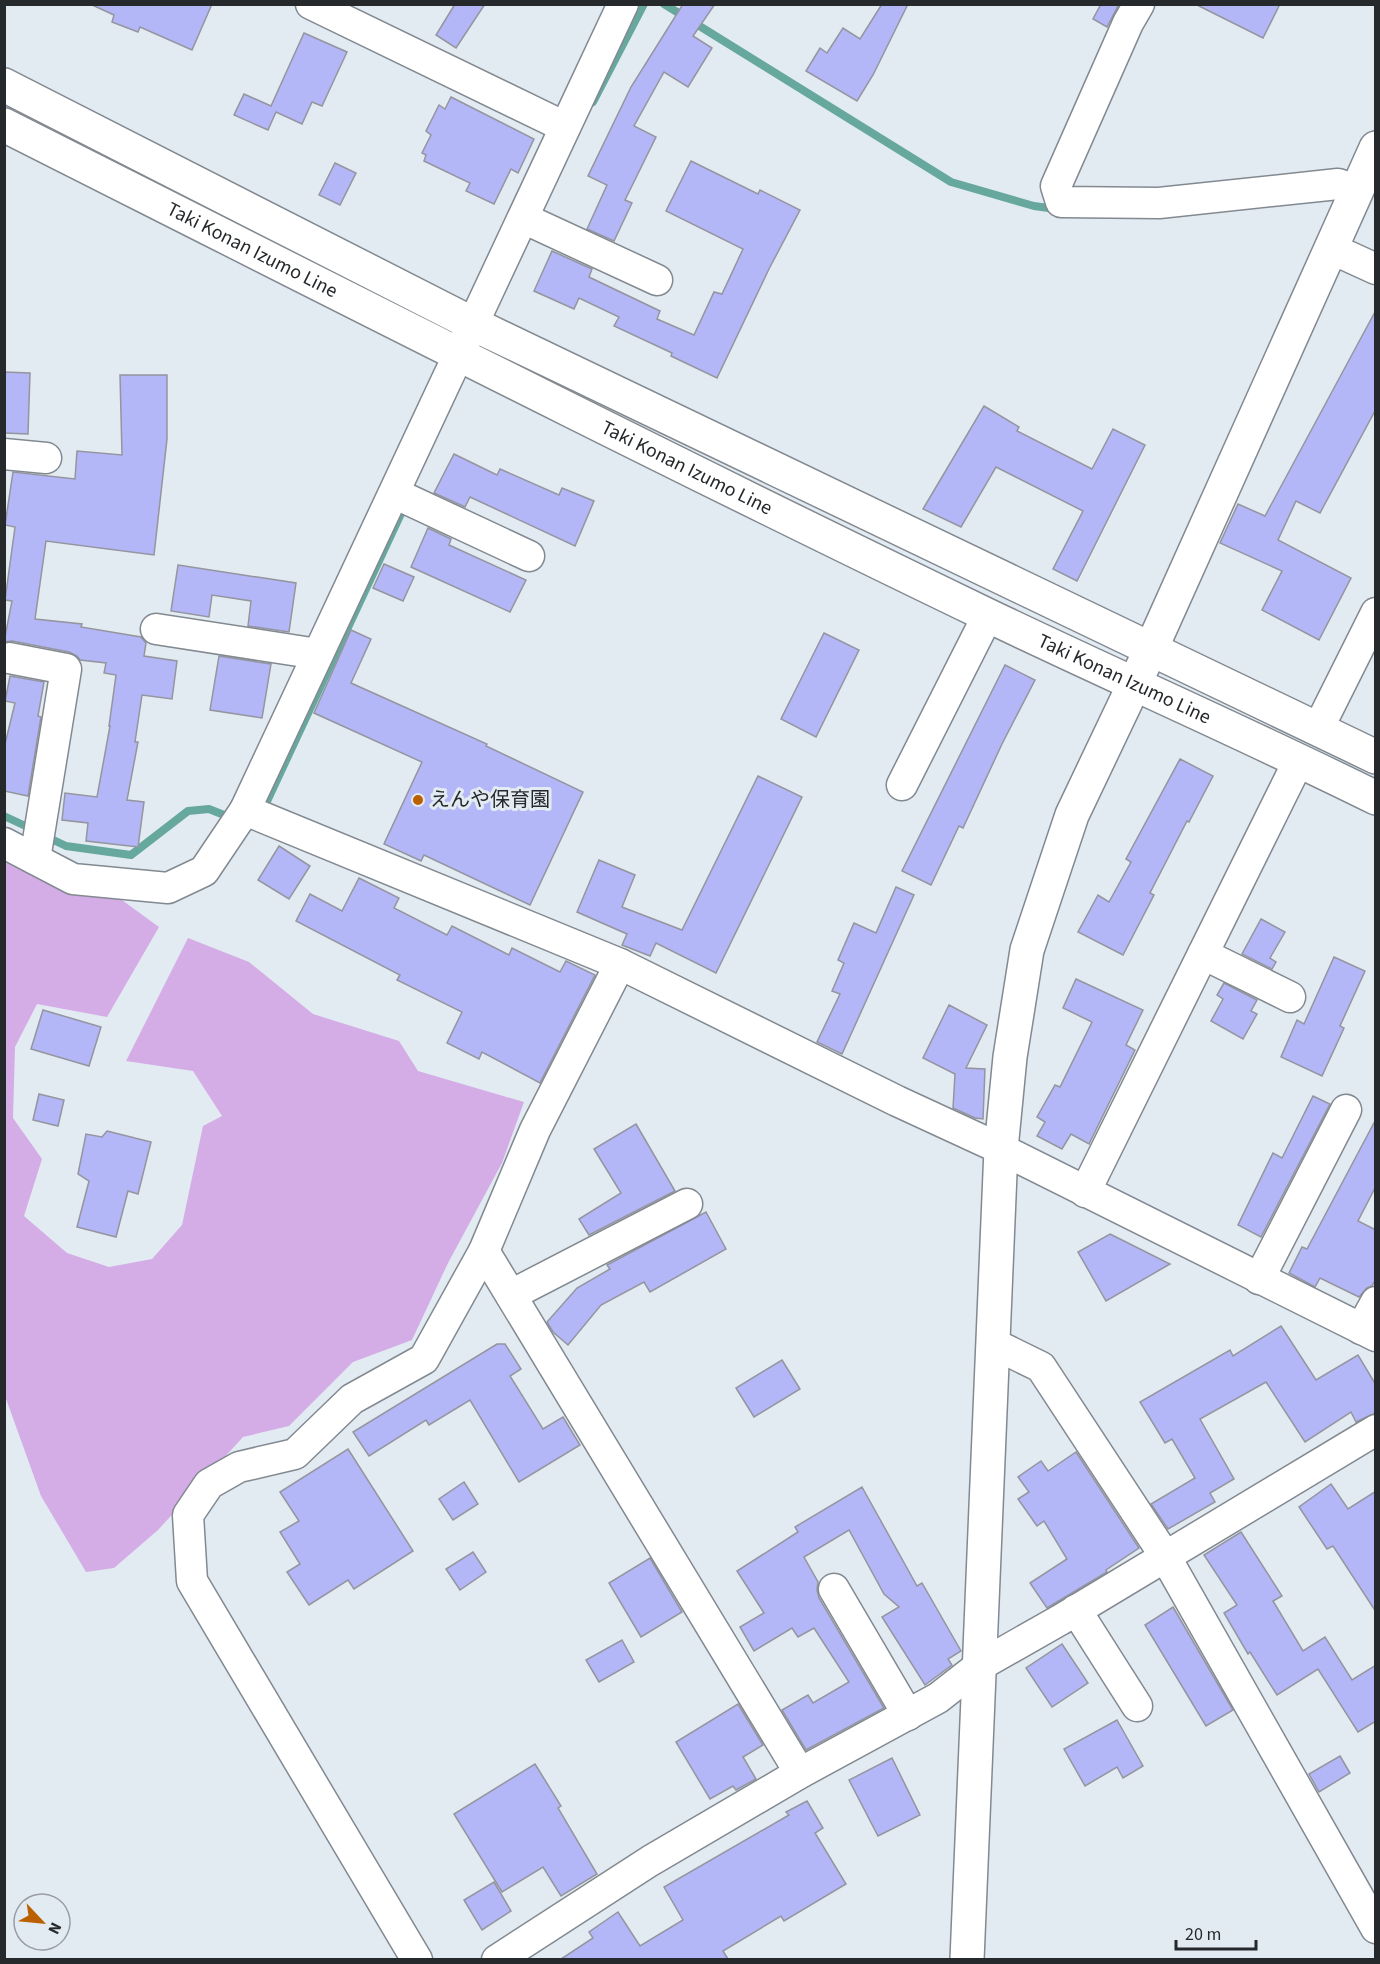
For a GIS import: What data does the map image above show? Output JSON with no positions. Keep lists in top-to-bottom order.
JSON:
{
  "streets": {
    "main road": ["Taki Konan Izumo Line"]
  },
  "places": ["えんや保育園"],
  "scale_bar": "20 m",
  "north": "bottom right"
}
